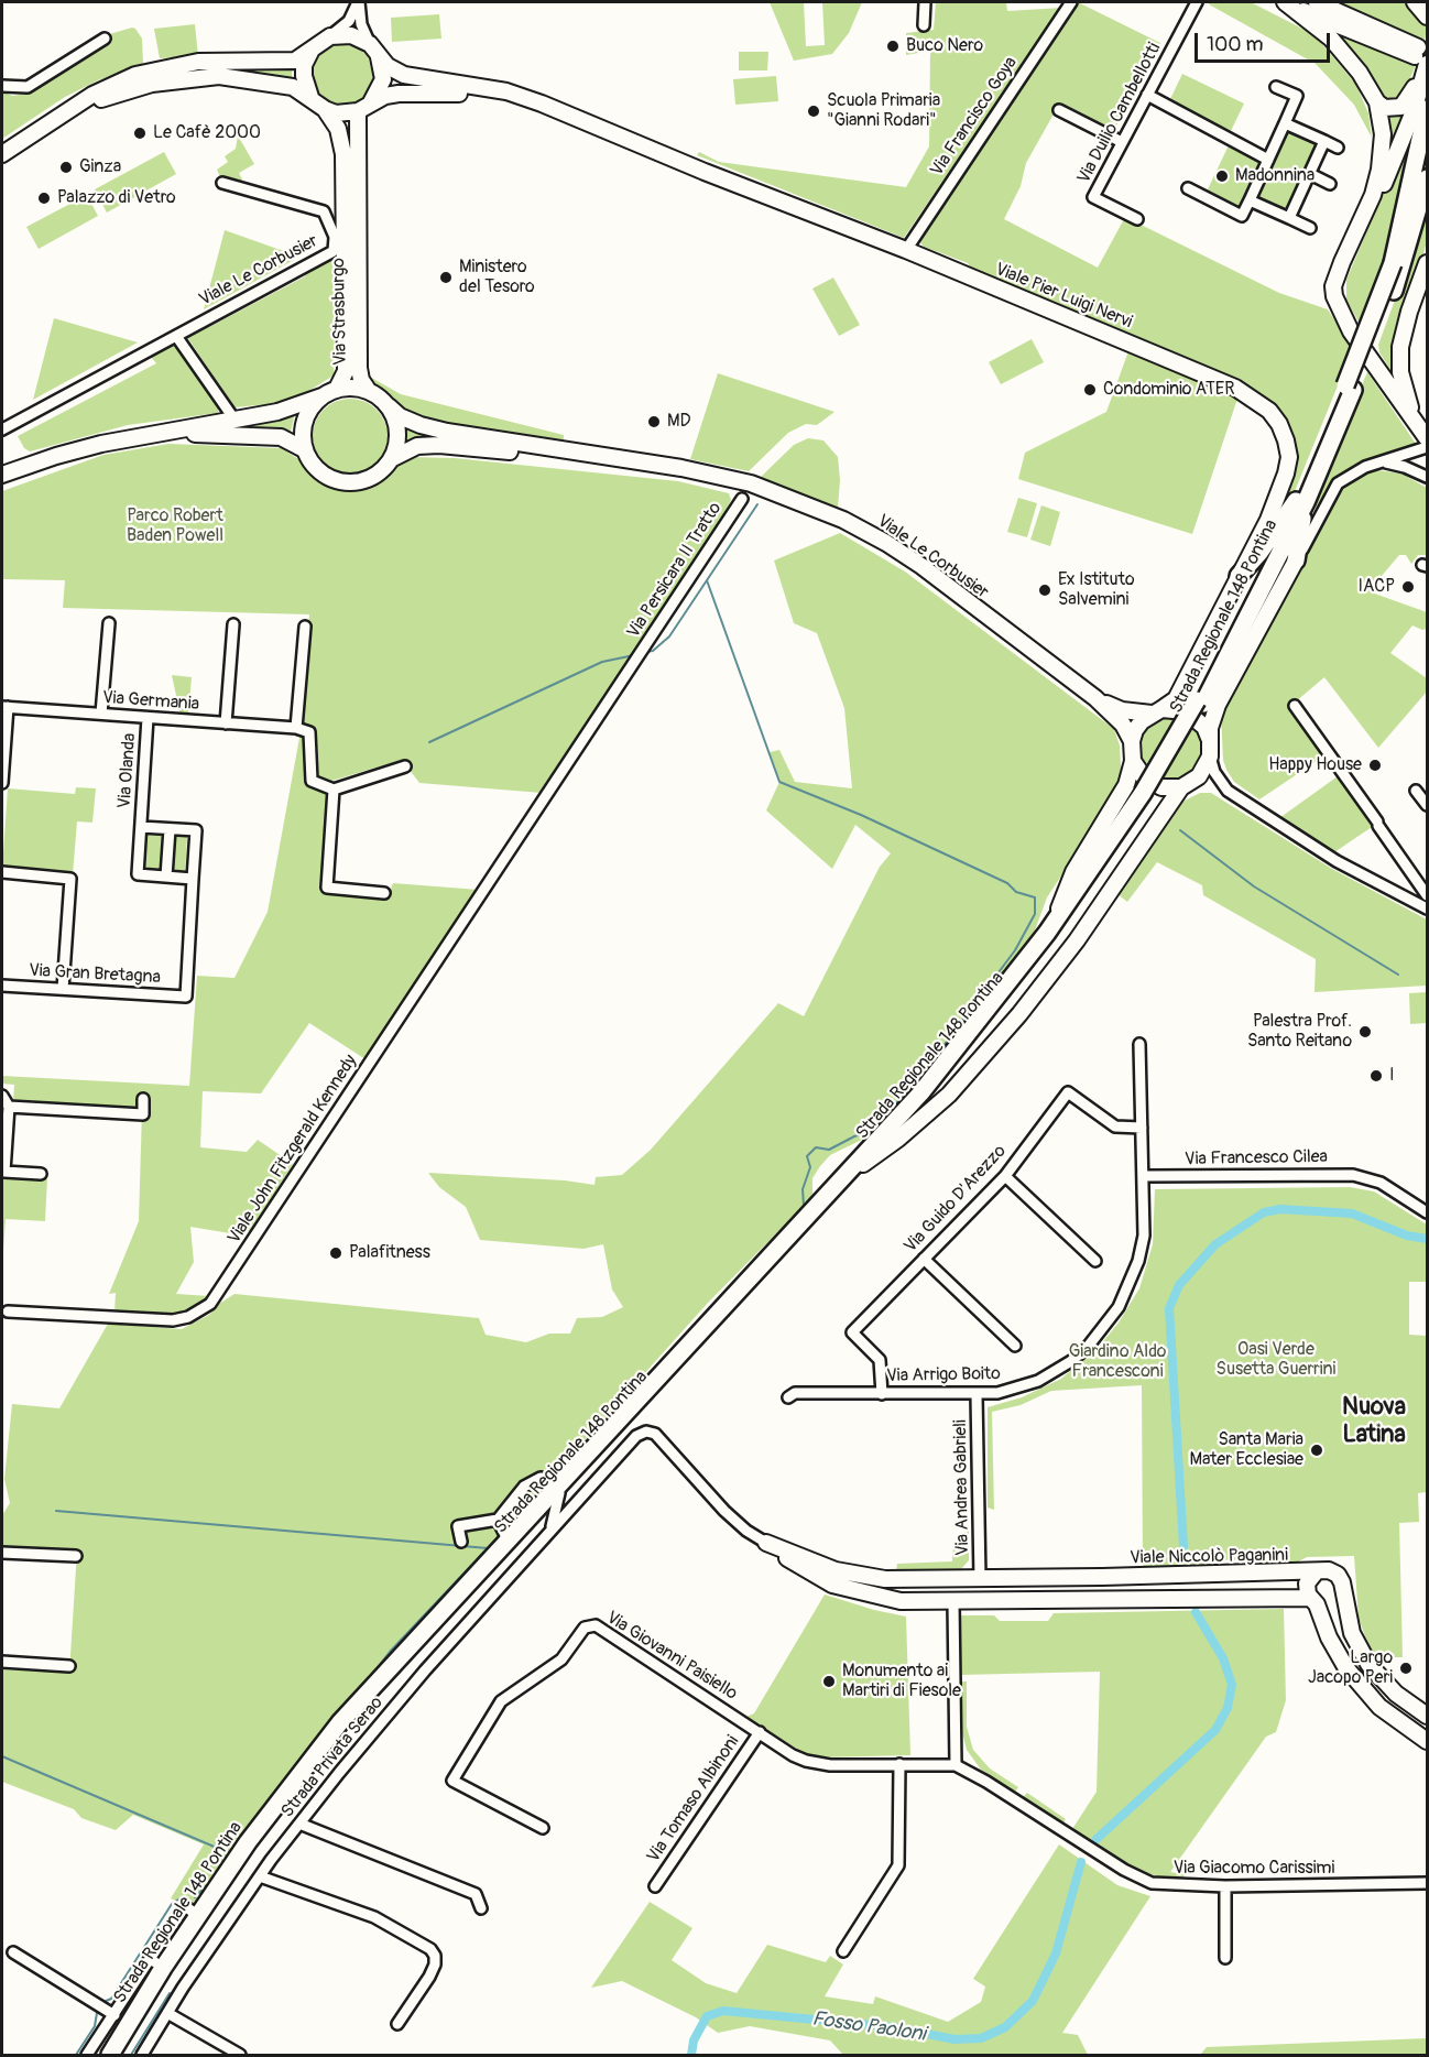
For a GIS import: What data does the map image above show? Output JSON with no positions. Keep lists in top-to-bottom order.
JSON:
{
  "streets": {
    "main road": ["Strada Regionale 148 Pontina"],
    "street": [
      "Via Duilio Cambellotti",
      "Via Francisco Goya",
      "Viale Le Corbusier",
      "Viale Pier Luigi Nervi",
      "Via Strasburgo",
      "Via Persicara II Tratto",
      "Via Germania",
      "Via Olanda",
      "Via Gran Bretagna",
      "Viale John Fitzgerald Kennedy",
      "Via Francesco Cilea",
      "Via Guido D'Arezzo",
      "Via Arrigo Boito",
      "Via Andrea Gabrieli",
      "Viale Niccolò Paganini",
      "Via Giovanni Paisiello",
      "Strada Privata Serao",
      "Via Tomaso Albinoni",
      "Via Giacomo Carissimi"
    ]
  },
  "crossings": [
    ["Via Francisco Goya", "Viale Pier Luigi Nervi"],
    ["Viale Le Corbusier", "Viale Pier Luigi Nervi"],
    ["Viale Le Corbusier", "Via Strasburgo"],
    ["Viale Pier Luigi Nervi", "Via Strasburgo"],
    ["Via Persicara II Tratto", "Viale John Fitzgerald Kennedy"],
    ["Strada Regionale 148 Pontina", "Strada Privata Serao"],
    ["Via Germania", "Via Olanda"],
    ["Via Olanda", "Via Gran Bretagna"],
    ["Via Francesco Cilea", "Via Arrigo Boito"],
    ["Via Guido D'Arezzo", "Via Arrigo Boito"],
    ["Via Arrigo Boito", "Via Andrea Gabrieli"],
    ["Via Andrea Gabrieli", "Viale Niccolò Paganini"],
    ["Viale Niccolò Paganini", "Strada Privata Serao"],
    ["Via Giovanni Paisiello", "Via Tomaso Albinoni"],
    ["Via Giovanni Paisiello", "Via Giacomo Carissimi"]
  ],
  "districts": ["Nuova Latina"],
  "water": ["Fosso Paoloni"],
  "parks": ["Parco Robert Baden Powell", "Oasi Verde Susetta Guerrini", "Giardino Aldo Francesconi"],
  "places": [
    "Buco Nero",
    "Scuola Primaria \"Gianni Rodari\"",
    "Le Cafè 2000",
    "Ginza",
    "Madonnina",
    "Palazzo di Vetro",
    "Ministero del Tesoro",
    "Condominio ATER",
    "MD",
    "IACP",
    "Ex Istituto Salvemini",
    "Happy House",
    "Palestra Prof. Santo Reitano",
    "I",
    "Palafitness",
    "Santa Maria Mater Ecclesiae",
    "Largo Jacopo Peri",
    "Monumento ai Martiri di Fiesole"
  ],
  "scale_bar": "100 m"
}
